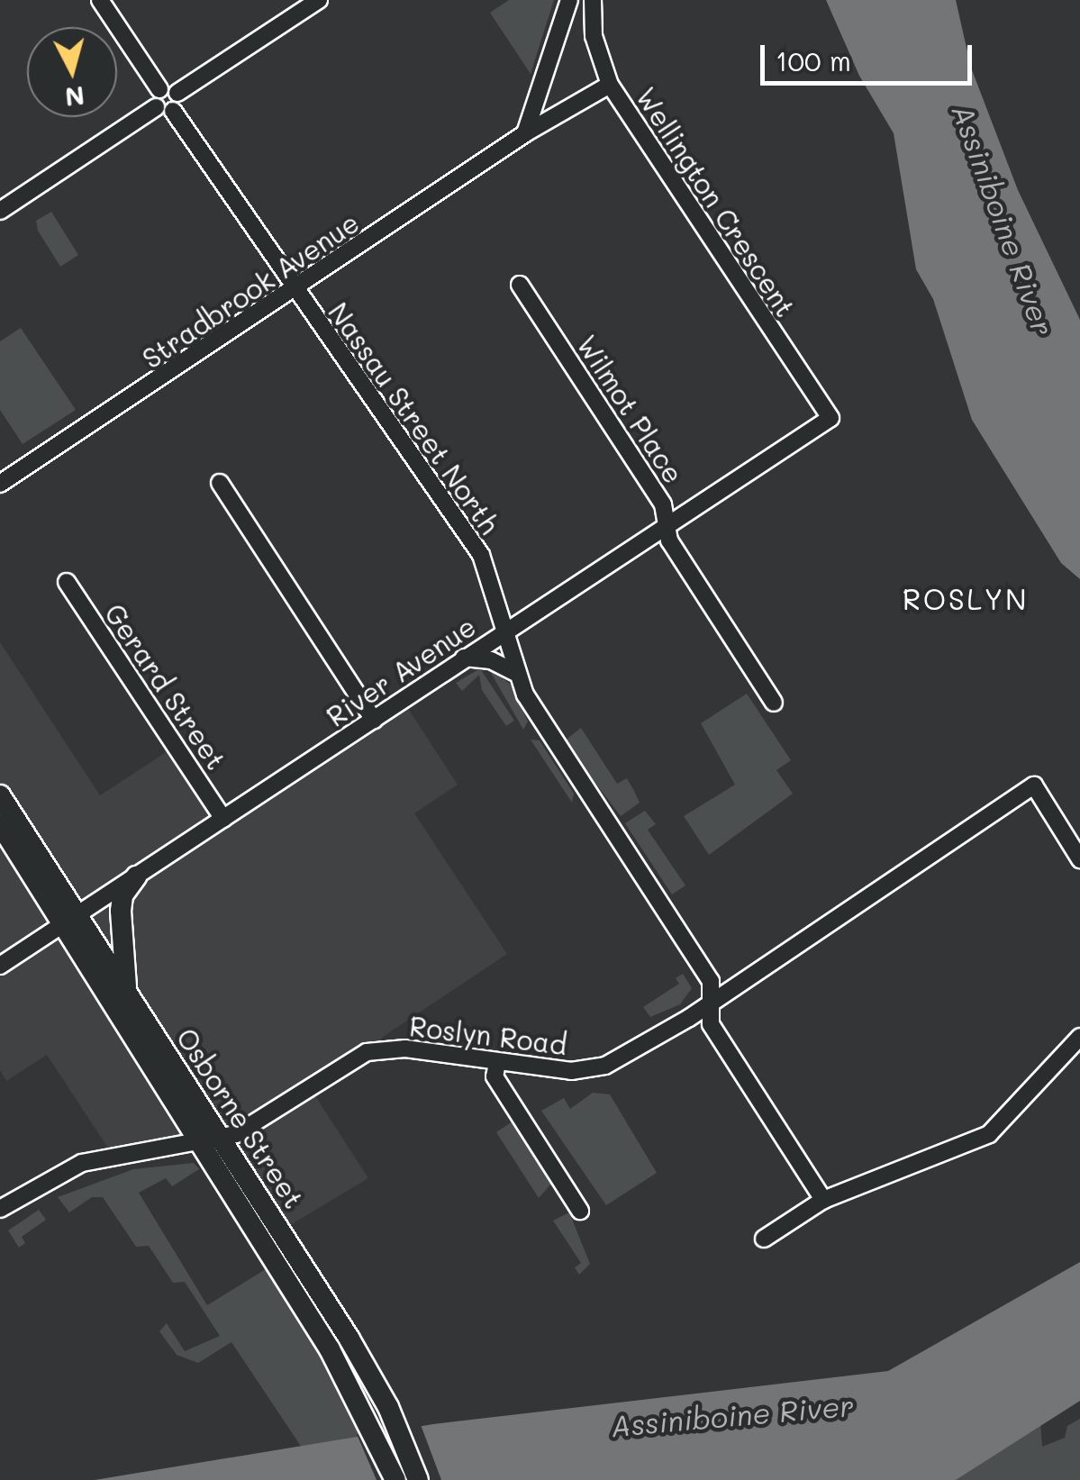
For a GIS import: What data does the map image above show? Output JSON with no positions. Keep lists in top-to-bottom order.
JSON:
{
  "streets": {
    "main road": ["Osborne Street"],
    "street": [
      "Wellington Crescent",
      "Stradbrook Avenue",
      "Wilmot Place",
      "Nassau Street North",
      "River Avenue",
      "Gerard Street",
      "Roslyn Road"
    ]
  },
  "crossings": [
    ["Wellington Crescent", "Stradbrook Avenue"],
    ["Wellington Crescent", "River Avenue"],
    ["Stradbrook Avenue", "Nassau Street North"],
    ["Wilmot Place", "River Avenue"],
    ["Nassau Street North", "River Avenue"],
    ["Nassau Street North", "Roslyn Road"],
    ["River Avenue", "Gerard Street"],
    ["River Avenue", "Osborne Street"],
    ["Roslyn Road", "Osborne Street"]
  ],
  "districts": ["ROSLYN"],
  "water": ["Assiniboine River"],
  "scale_bar": "100 m",
  "north": "bottom"
}
